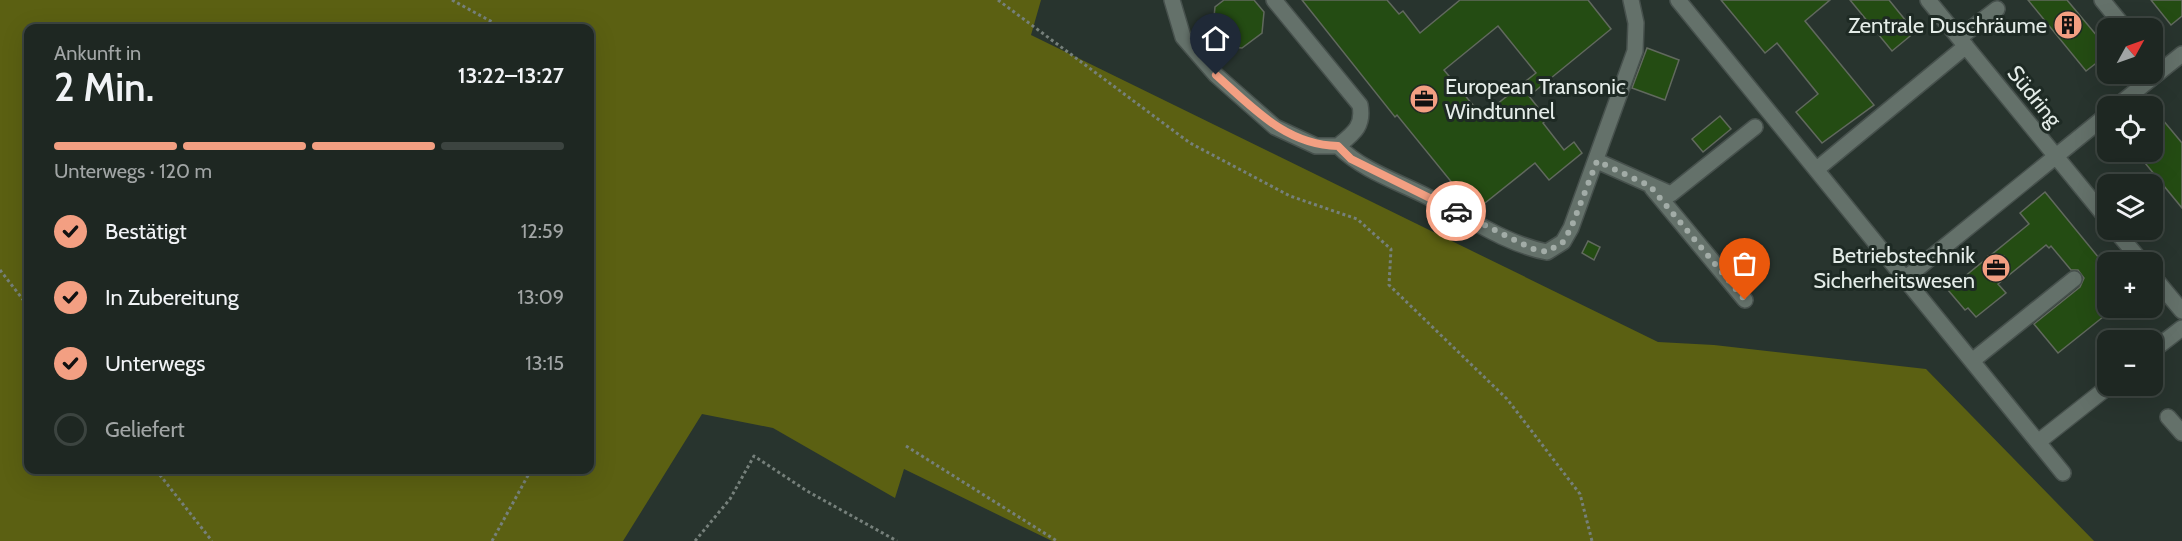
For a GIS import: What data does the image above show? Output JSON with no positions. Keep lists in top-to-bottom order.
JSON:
{
  "streets": {
    "lane": ["Südring"]
  },
  "places": {
    "building": ["Zentrale Duschräume"],
    "office": ["European Transonic Windtunnel", "Betriebstechnik Sicherheitswesen"]
  },
  "north": "top right",
  "page": {
    "map_buttons": ["+", "−"],
    "heading": ["2 Min.", "Ankunft in", "13:22–13:27"],
    "bar": "Unterwegs · 120 m",
    "list": [
      ["Bestätigt", "12:59"],
      ["In Zubereitung", "13:09"],
      ["Unterwegs", "13:15"],
      "Geliefert"
    ]
  }
}
